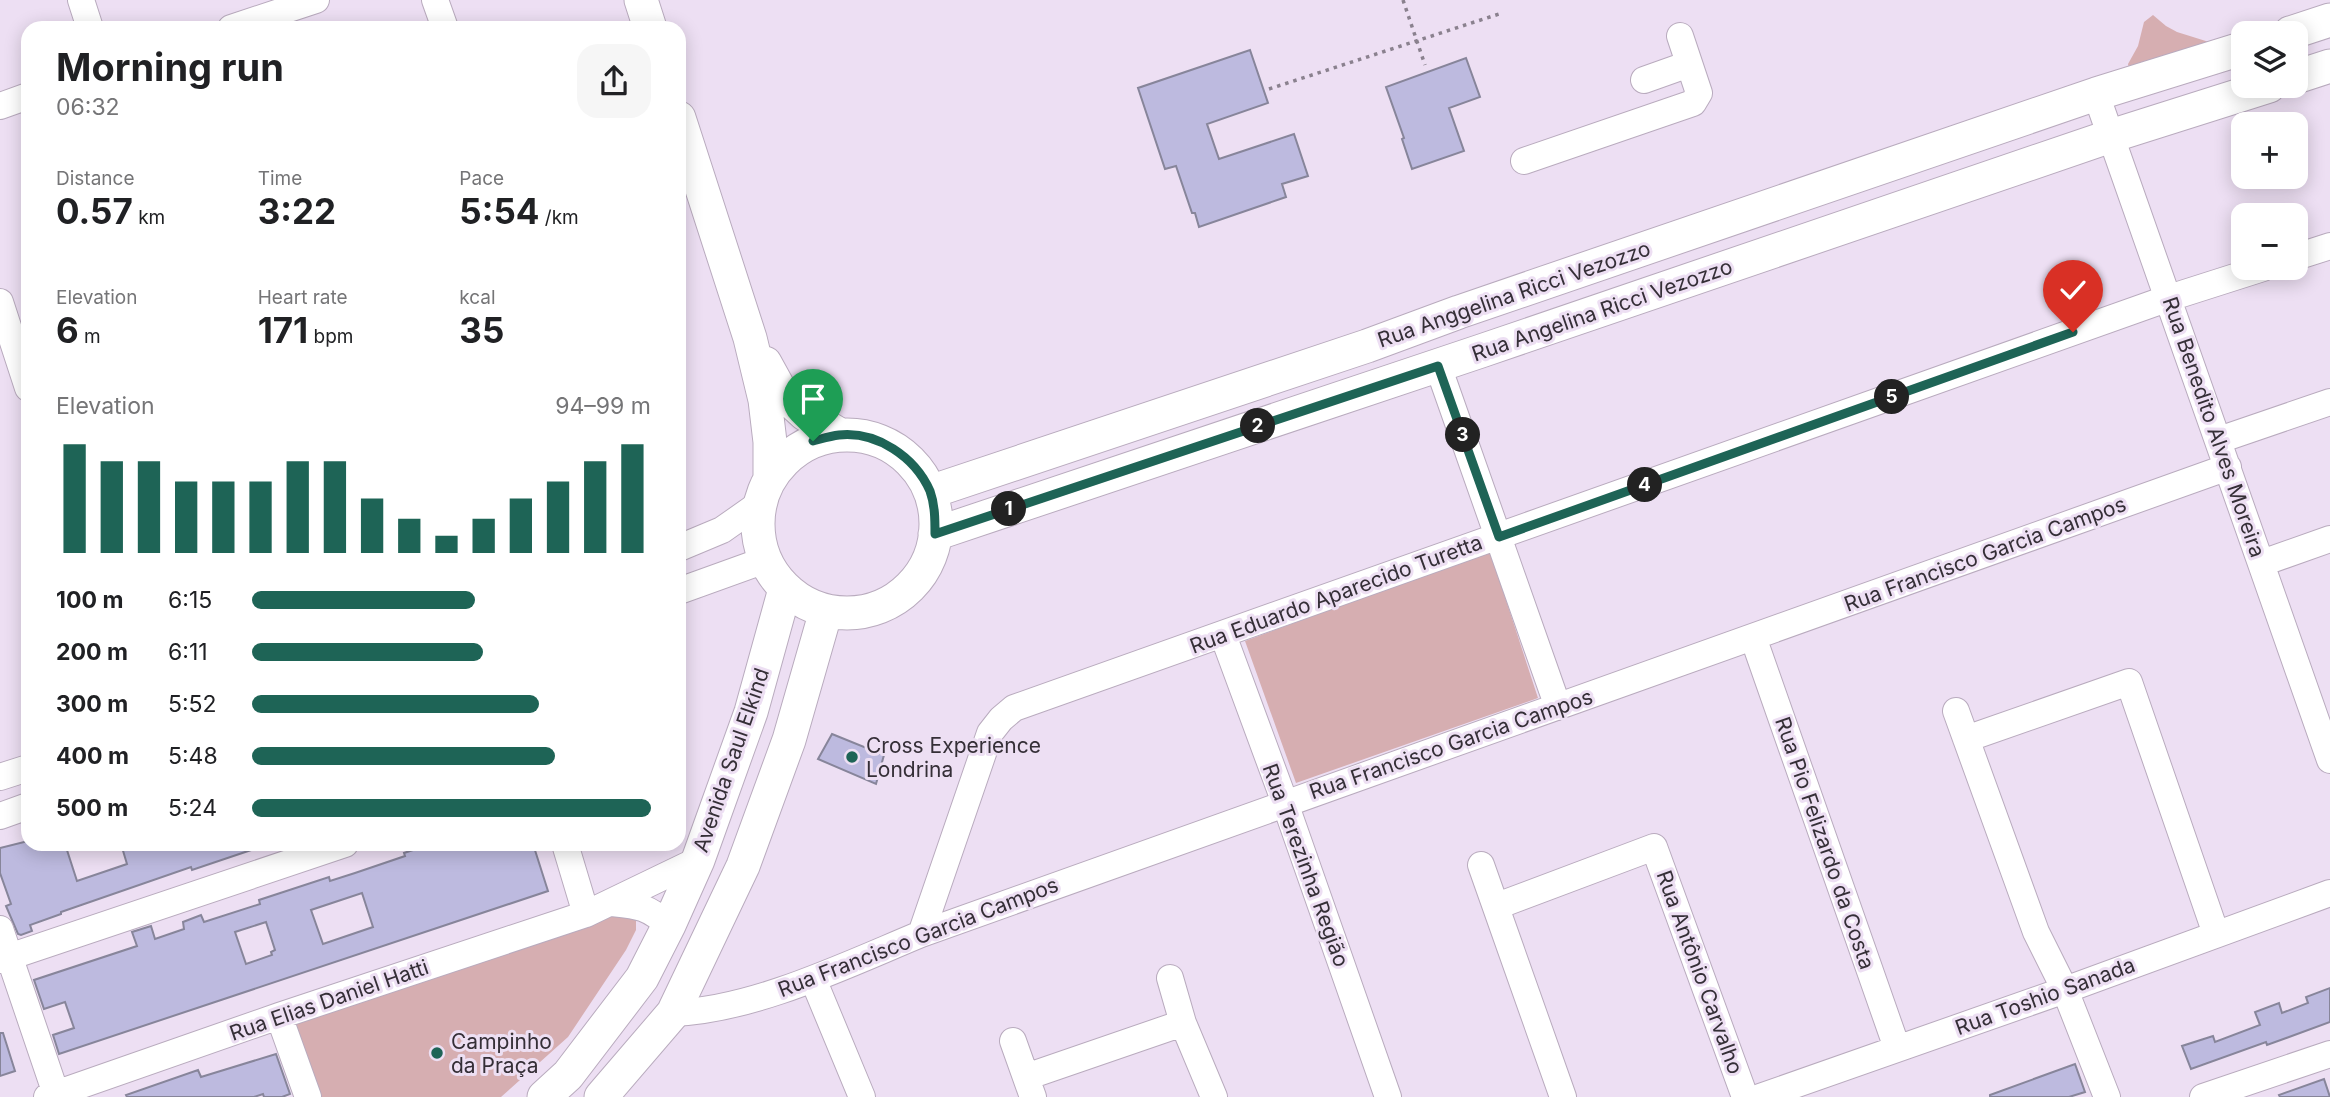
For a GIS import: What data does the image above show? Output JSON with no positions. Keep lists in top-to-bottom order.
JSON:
{
  "streets": {
    "main road": ["Rua Anggelina Ricci Vezozzo", "Rua Angelina Ricci Vezozzo", "Avenida Saul Elkind"],
    "street": [
      "Rua Benedito Alves Moreira",
      "Rua Francisco Garcia Campos",
      "Rua Eduardo Aparecido Turetta",
      "Rua Pio Felizardo da Costa",
      "Rua Terezinha Região",
      "Rua Antônio Carvalho",
      "Rua Toshio Sanada",
      "Rua Elias Daniel Hatti"
    ]
  },
  "crossings": [
    ["Rua Anggelina Ricci Vezozzo", "Rua Angelina Ricci Vezozzo"],
    ["Rua Anggelina Ricci Vezozzo", "Rua Benedito Alves Moreira"],
    ["Rua Anggelina Ricci Vezozzo", "Avenida Saul Elkind"],
    ["Rua Angelina Ricci Vezozzo", "Rua Benedito Alves Moreira"],
    ["Rua Angelina Ricci Vezozzo", "Avenida Saul Elkind"],
    ["Rua Benedito Alves Moreira", "Rua Francisco Garcia Campos"],
    ["Rua Benedito Alves Moreira", "Rua Eduardo Aparecido Turetta"],
    ["Rua Francisco Garcia Campos", "Rua Eduardo Aparecido Turetta"],
    ["Rua Francisco Garcia Campos", "Rua Pio Felizardo da Costa"],
    ["Rua Francisco Garcia Campos", "Rua Terezinha Região"],
    ["Rua Eduardo Aparecido Turetta", "Rua Terezinha Região"],
    ["Avenida Saul Elkind", "Rua Elias Daniel Hatti"],
    ["Rua Pio Felizardo da Costa", "Rua Toshio Sanada"]
  ],
  "places": ["Cross Experience Londrina", "Campinho da Praça"],
  "page": {
    "map_buttons": ["+", "−"],
    "heading": ["Morning run", "06:32"],
    "stats": [
      ["Distance", "0.57 km"],
      ["Time", "3:22"],
      ["Pace", "5:54 /km"],
      ["Elevation", "6 m"],
      ["Heart rate", "171 bpm"],
      ["kcal", "35"]
    ],
    "chart": ["Elevation", "94–99 m"],
    "pins": [
      "5",
      "2",
      "3",
      "4",
      "1"
    ],
    "list": [
      {
        "name": "100 m",
        "note": "6:15"
      },
      {
        "name": "200 m",
        "note": "6:11"
      },
      {
        "name": "300 m",
        "note": "5:52"
      },
      {
        "name": "400 m",
        "note": "5:48"
      },
      {
        "name": "500 m",
        "note": "5:24"
      }
    ]
  }
}
